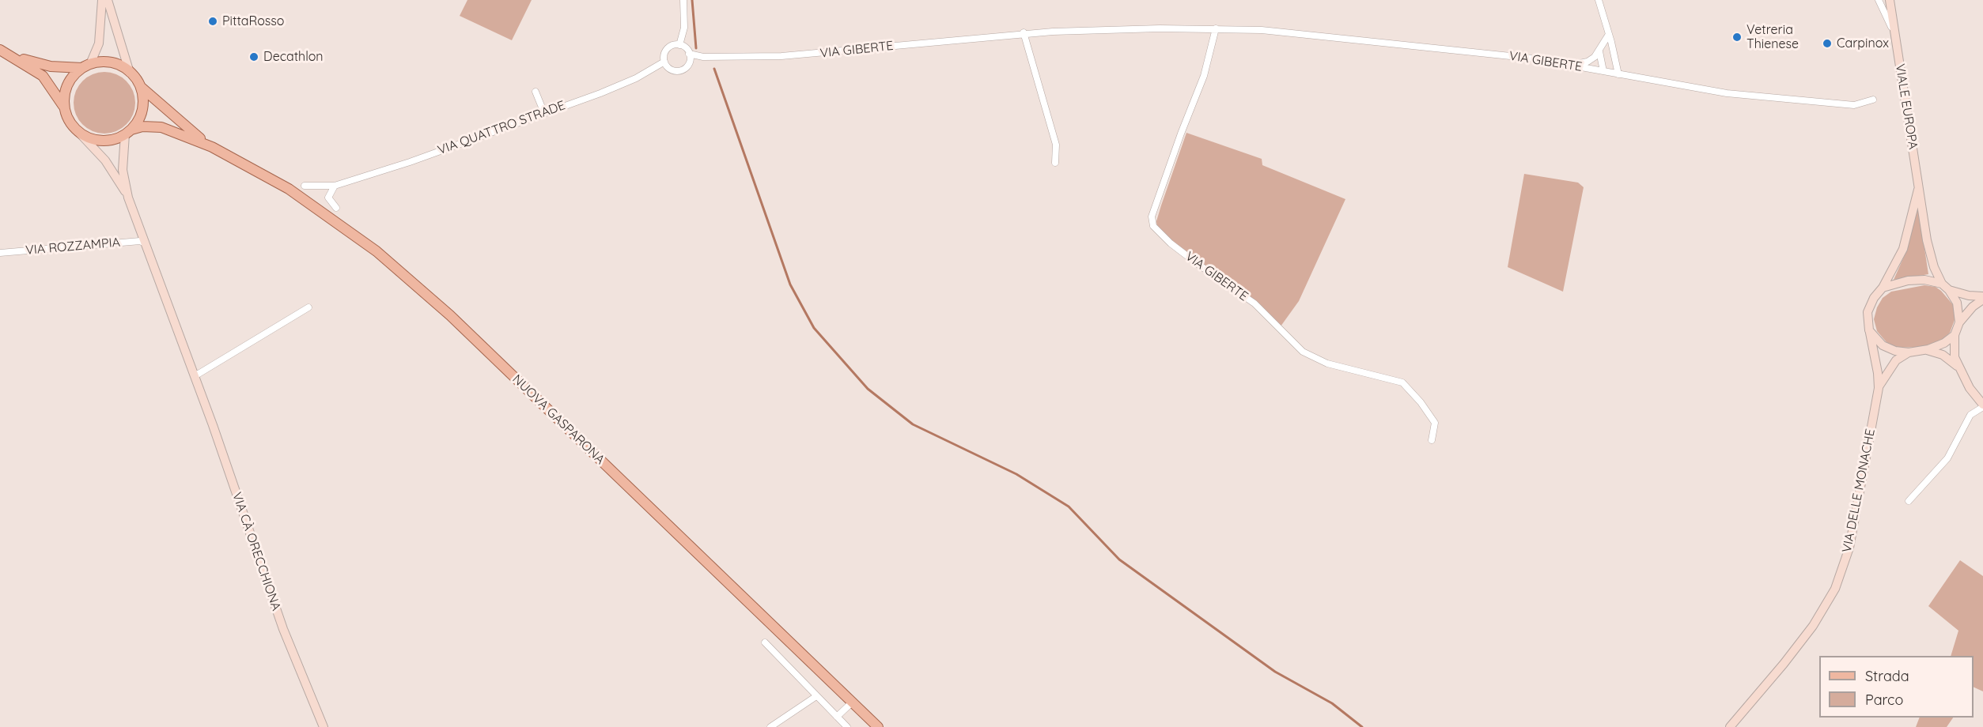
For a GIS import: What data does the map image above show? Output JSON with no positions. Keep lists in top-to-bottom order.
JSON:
{
  "streets": {
    "main road": [
      "VIALE EUROPA",
      "NUOVA GASPARONA",
      "VIA DELLE MONACHE",
      "VIA CÀ ORECCHIONA"
    ],
    "street": ["VIA GIBERTE", "VIA QUATTRO STRADE", "VIA ROZZAMPIA"]
  },
  "crossings": [
    ["VIA GIBERTE", "VIA QUATTRO STRADE"],
    ["VIA ROZZAMPIA", "VIA CÀ ORECCHIONA"],
    ["NUOVA GASPARONA", "VIA CÀ ORECCHIONA"]
  ],
  "places": [
    "PittaRosso",
    "Vetreria Thienese",
    "Carpinox",
    "Decathlon"
  ],
  "legend": ["Strada", "Parco"]
}
